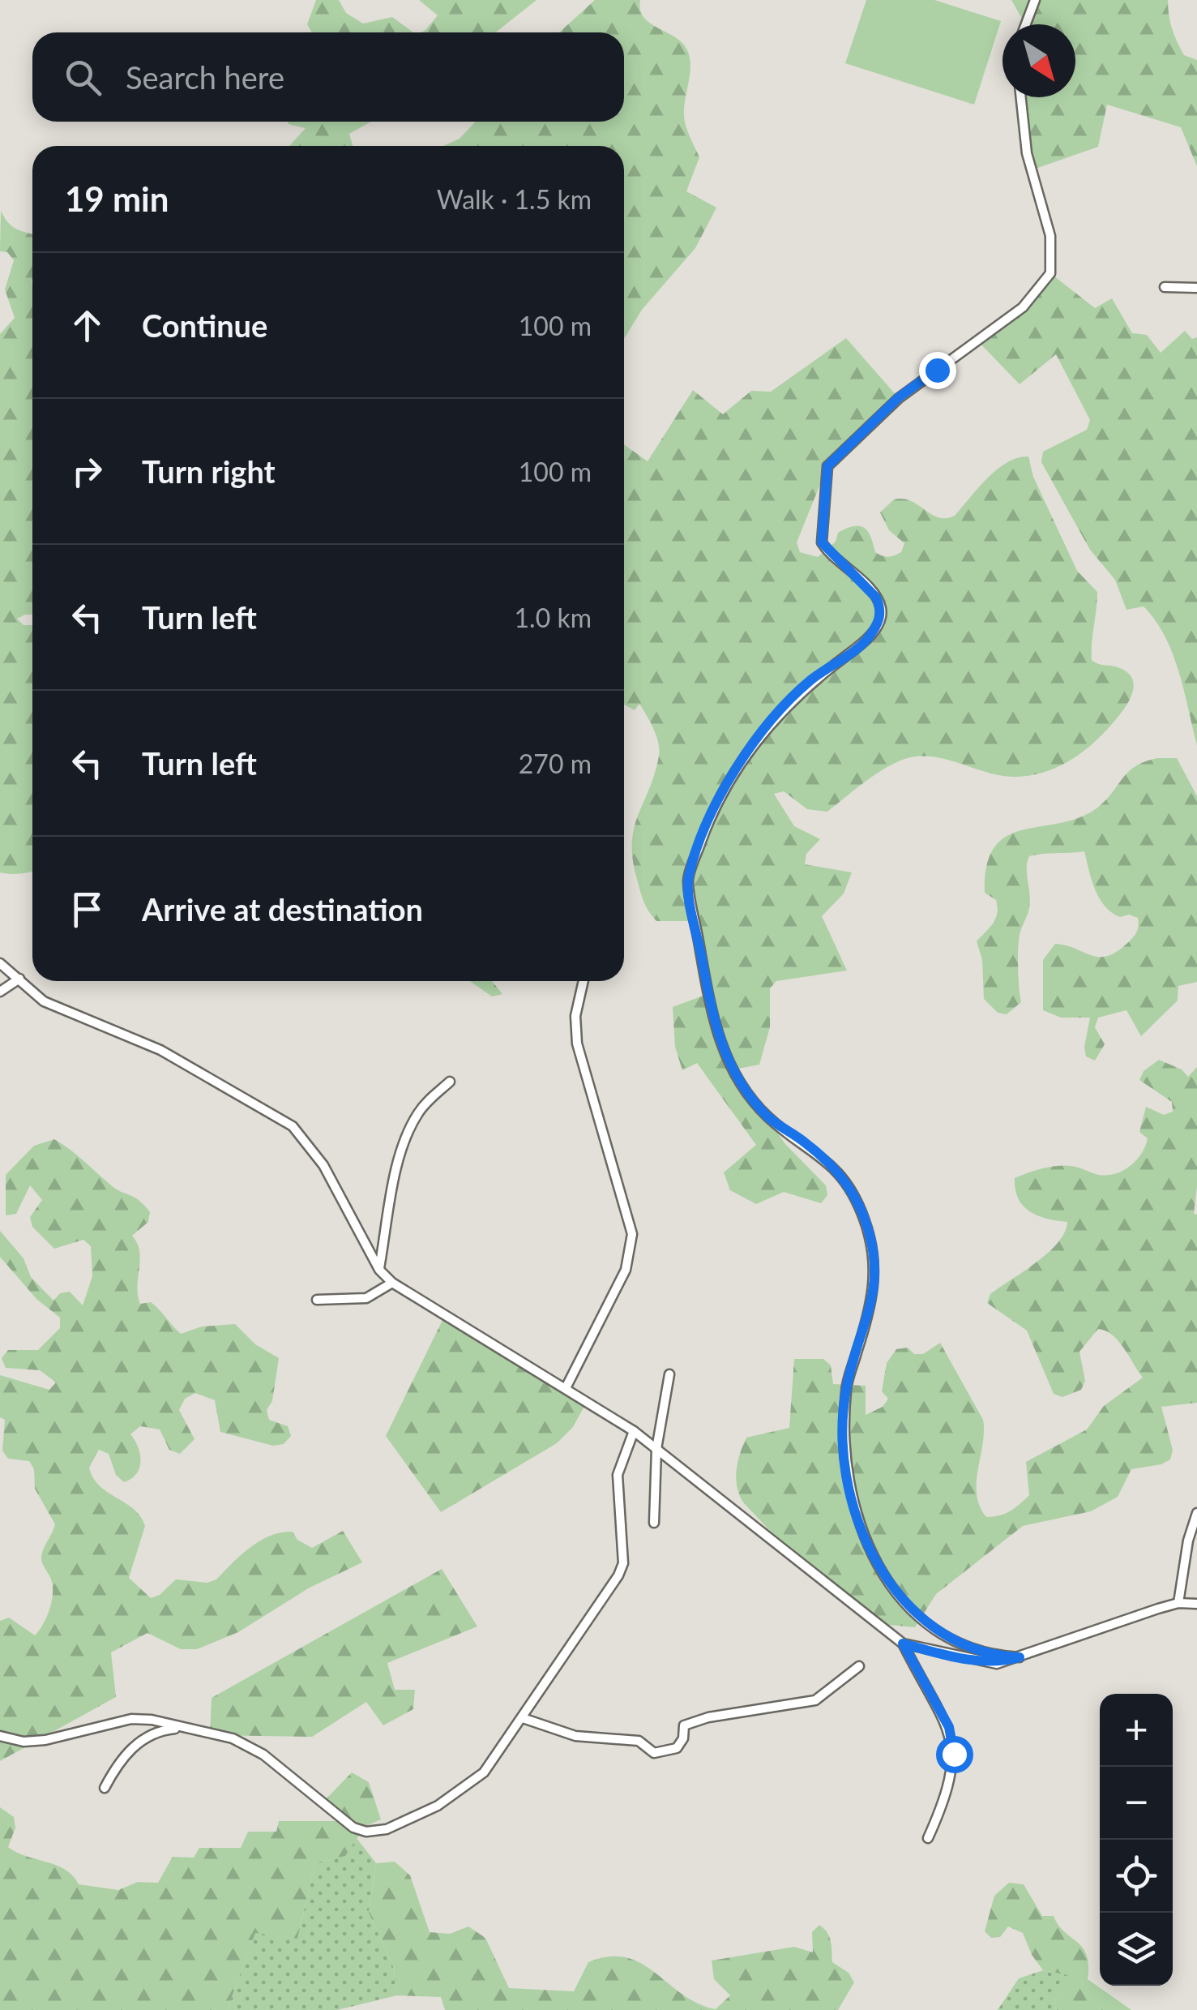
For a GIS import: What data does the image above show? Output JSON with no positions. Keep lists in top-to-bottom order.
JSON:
{
  "north": "bottom right",
  "page": {
    "search": "Search here",
    "heading": ["19 min", "Walk · 1.5 km"],
    "list": [
      ["Continue", "100 m"],
      ["Turn right", "100 m"],
      ["Turn left", "1.0 km"],
      ["Turn left", "270 m"],
      "Arrive at destination"
    ],
    "map_buttons": ["+", "−"]
  }
}
